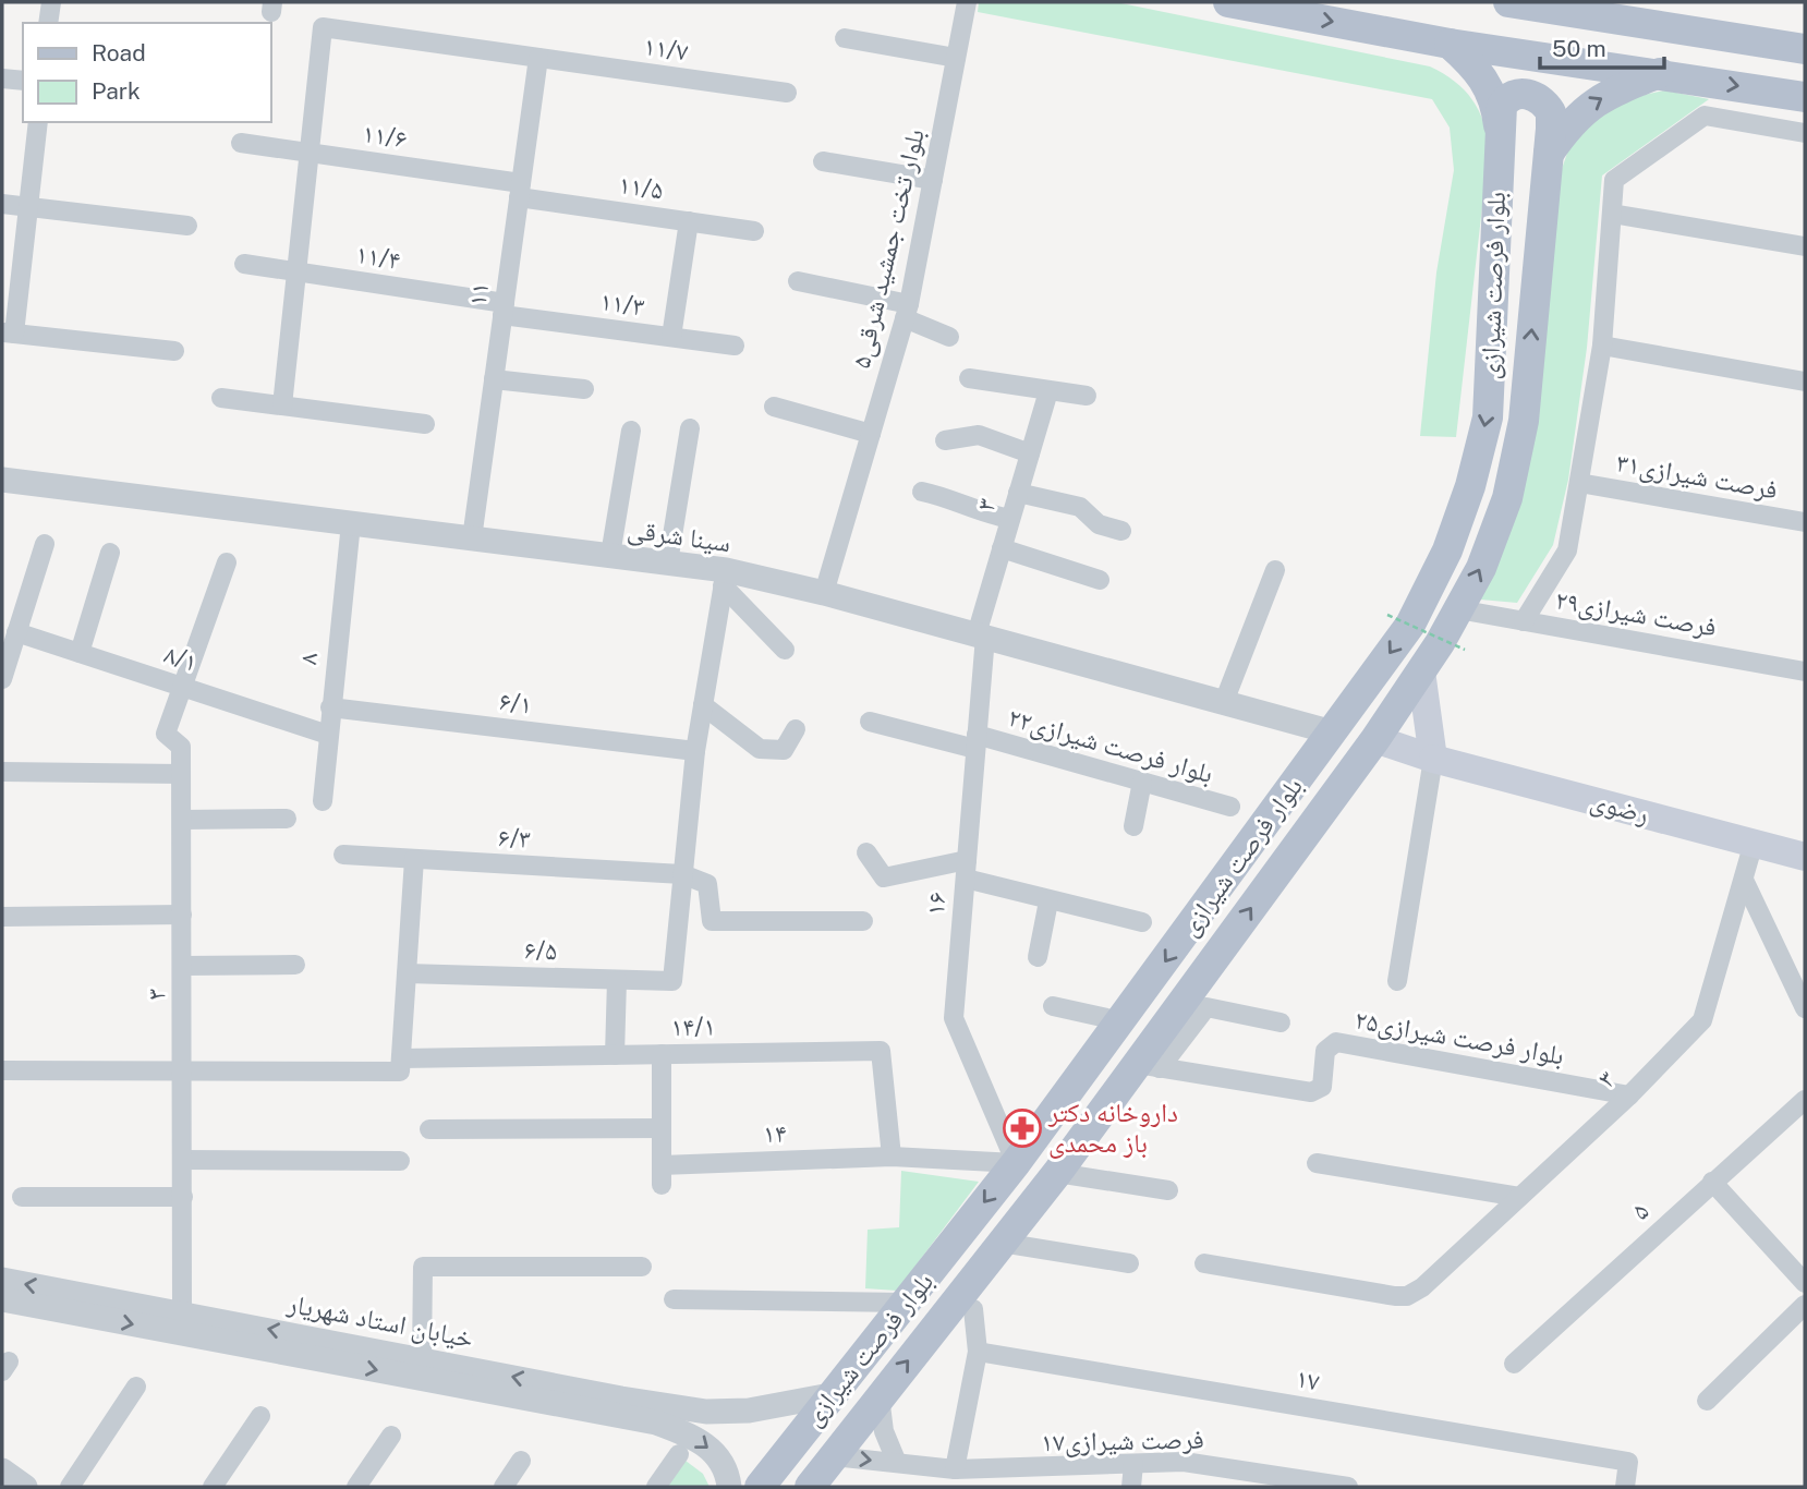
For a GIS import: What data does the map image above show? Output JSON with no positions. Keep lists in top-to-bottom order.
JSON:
{
  "streets": {
    "main road": ["بلوار فرصت شیرازی", "رضوی"],
    "street": [
      "۱۱/۷",
      "۱۱/۶",
      "۱۱/۵",
      "بلوار تخت جمشید شرقی۵",
      "۱۱/۴",
      "۱۱",
      "۱۱/۳",
      "فرصت شیرازی۳۱",
      "۳",
      "سینا شرقی",
      "فرصت شیرازی۲۹",
      "۸/۱",
      "۸",
      "۶/۱",
      "بلوار فرصت شیرازی۲۲",
      "۶/۳",
      "۱۶",
      "۶/۵",
      "۱۴/۱",
      "بلوار فرصت شیرازی۲۵",
      "۱۴",
      "۵",
      "خیابان استاد شهریار",
      "۱۷",
      "۱۷فرصت شیرازی"
    ]
  },
  "crossings": [
    ["۱۱/۷", "۱۱/۶"],
    ["۱۱/۷", "۱۱"],
    ["۱۱/۶", "۱۱/۵"],
    ["۱۱/۶", "۱۱"],
    ["۱۱/۵", "۱۱"],
    ["بلوار تخت جمشید شرقی۵", "سینا شرقی"],
    ["۱۱/۴", "۱۱"],
    ["۱۱/۴", "۱۱/۳"],
    ["بلوار فرصت شیرازی", "سینا شرقی"],
    ["بلوار فرصت شیرازی", "فرصت شیرازی۲۹"],
    ["بلوار فرصت شیرازی", "رضوی"],
    ["بلوار فرصت شیرازی", "۱۶"],
    ["بلوار فرصت شیرازی", "بلوار فرصت شیرازی۲۵"],
    ["بلوار فرصت شیرازی", "۱۴"],
    ["بلوار فرصت شیرازی", "خیابان استاد شهریار"],
    ["بلوار فرصت شیرازی", "۱۷فرصت شیرازی"],
    ["۱۱", "۱۱/۳"],
    ["۱۱", "سینا شرقی"],
    ["۳", "سینا شرقی"],
    ["۳", "۸/۱"],
    ["۳", "رضوی"],
    ["۳", "۱۶"],
    ["۳", "۱۴/۱"],
    ["۳", "بلوار فرصت شیرازی۲۵"],
    ["۳", "خیابان استاد شهریار"],
    ["سینا شرقی", "۸"],
    ["سینا شرقی", "۱۶"],
    ["۸/۱", "۸"],
    ["۸", "۶/۱"],
    ["بلوار فرصت شیرازی۲۲", "۱۶"],
    ["۶/۳", "۶/۵"],
    ["۱۶", "۱۴"],
    ["۱۴/۱", "۱۴"]
  ],
  "places": {
    "pharmacy": ["داروخانه دکتر باز محمدی"]
  },
  "legend": ["Road", "Park"],
  "scale_bar": "50 m"
}
